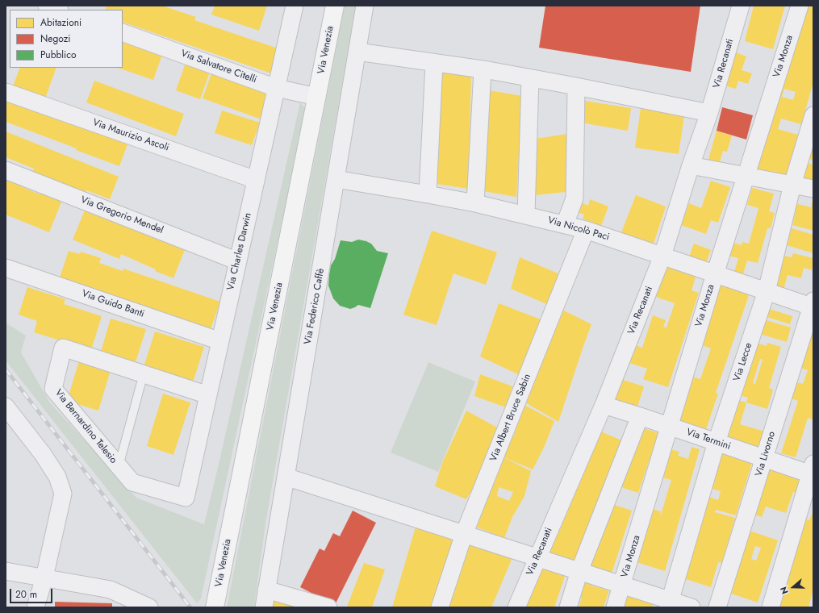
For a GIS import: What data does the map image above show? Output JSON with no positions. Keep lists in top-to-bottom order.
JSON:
{
  "streets": {
    "main road": ["Via Venezia"],
    "street": [
      "Via Monza",
      "Via Recanati",
      "Via Salvatore Citelli",
      "Via Maurizio Ascoli",
      "Via Gregorio Mendel",
      "Via Nicolò Paci",
      "Via Charles Darwin",
      "Via Guido Banti",
      "Via Federico Caffè",
      "Via Lecce",
      "Via Albert Bruce Sabin",
      "Via Bernardino Telesio",
      "Via Termini",
      "Via Livorno"
    ]
  },
  "crossings": [
    ["Via Venezia", "Via Salvatore Citelli"],
    ["Via Monza", "Via Nicolò Paci"],
    ["Via Monza", "Via Termini"],
    ["Via Recanati", "Via Nicolò Paci"],
    ["Via Recanati", "Via Termini"],
    ["Via Salvatore Citelli", "Via Charles Darwin"],
    ["Via Maurizio Ascoli", "Via Charles Darwin"],
    ["Via Gregorio Mendel", "Via Charles Darwin"],
    ["Via Nicolò Paci", "Via Federico Caffè"],
    ["Via Nicolò Paci", "Via Lecce"],
    ["Via Nicolò Paci", "Via Albert Bruce Sabin"],
    ["Via Nicolò Paci", "Via Livorno"],
    ["Via Charles Darwin", "Via Guido Banti"],
    ["Via Charles Darwin", "Via Bernardino Telesio"],
    ["Via Lecce", "Via Termini"],
    ["Via Termini", "Via Livorno"]
  ],
  "legend": ["Abitazioni", "Negozi", "Pubblico"],
  "scale_bar": "20 m",
  "north": "left"
}
